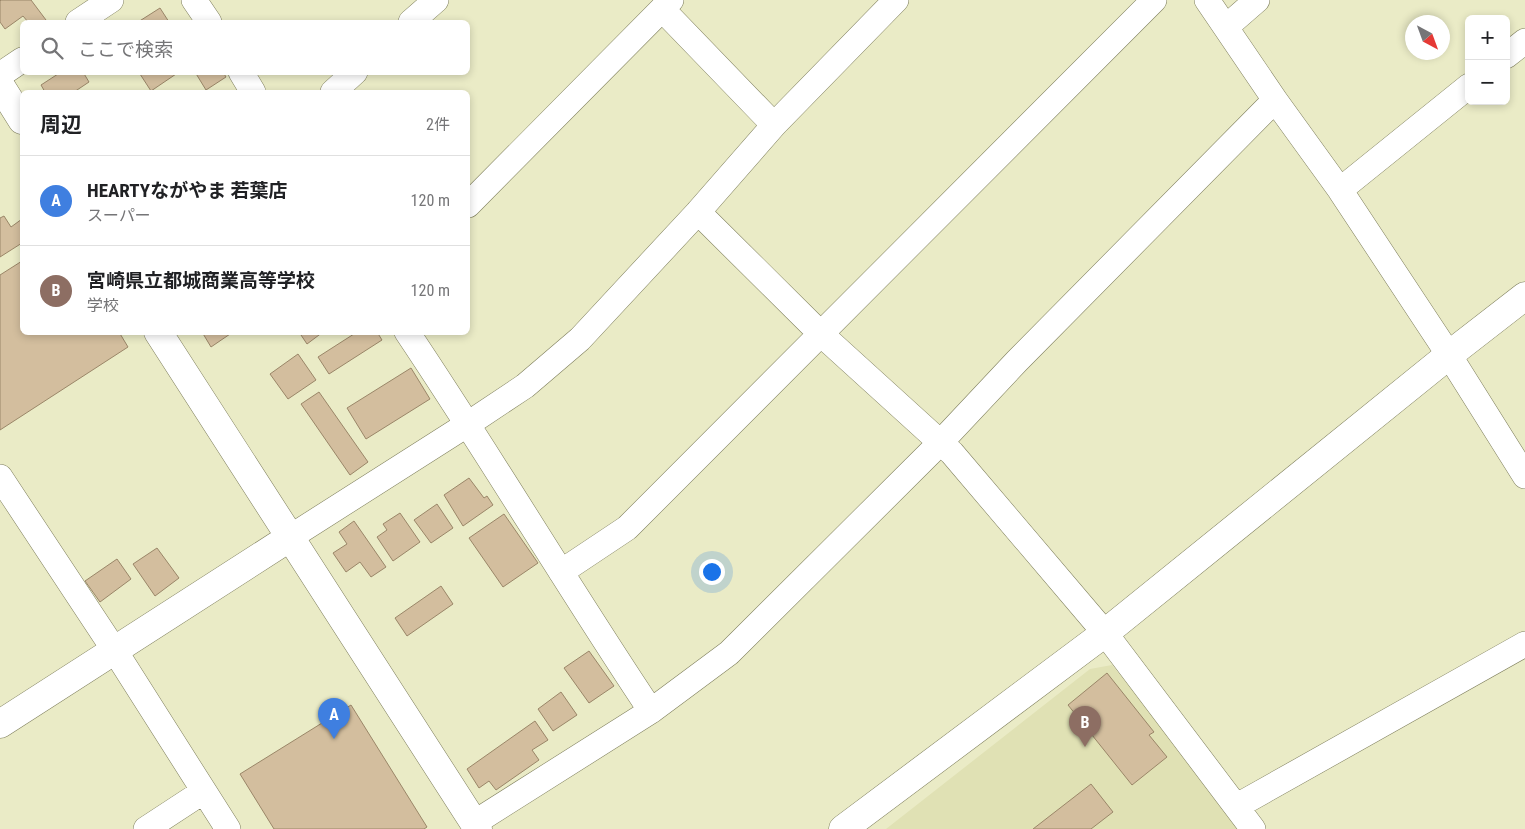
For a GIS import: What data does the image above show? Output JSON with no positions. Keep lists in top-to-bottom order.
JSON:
{
  "north": "bottom right",
  "page": {
    "map_buttons": ["+", "−"],
    "search": "ここで検索",
    "heading": ["周辺", "2件"],
    "list": [
      {
        "mark": "A",
        "name": "HEARTYながやま 若葉店",
        "note": "スーパー",
        "value": "120 m"
      },
      {
        "mark": "B",
        "name": "宮崎県立都城商業高等学校",
        "note": "学校",
        "value": "120 m"
      }
    ],
    "pins": ["A", "B"]
  }
}
